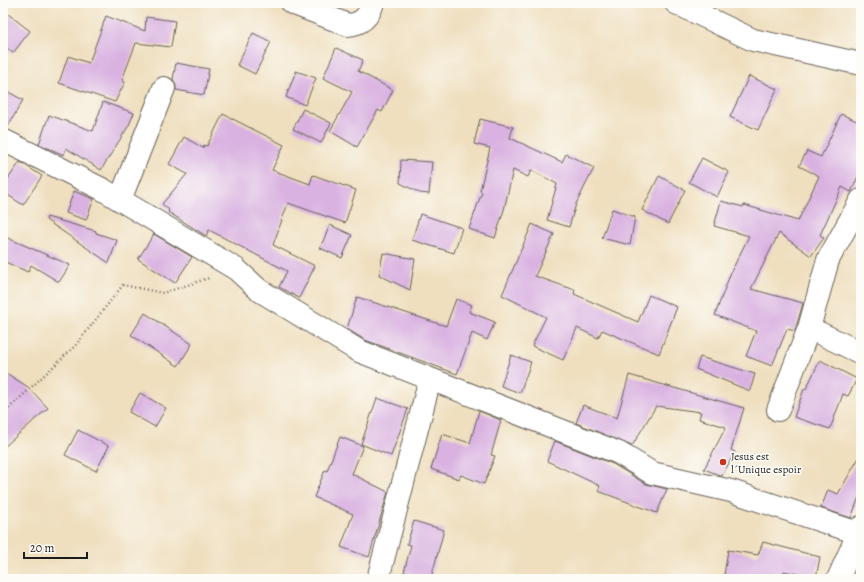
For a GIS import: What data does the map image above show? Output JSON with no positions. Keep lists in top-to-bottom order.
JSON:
{
  "places": ["Jesus est l´Unique espoir"],
  "scale_bar": "20 m"
}
